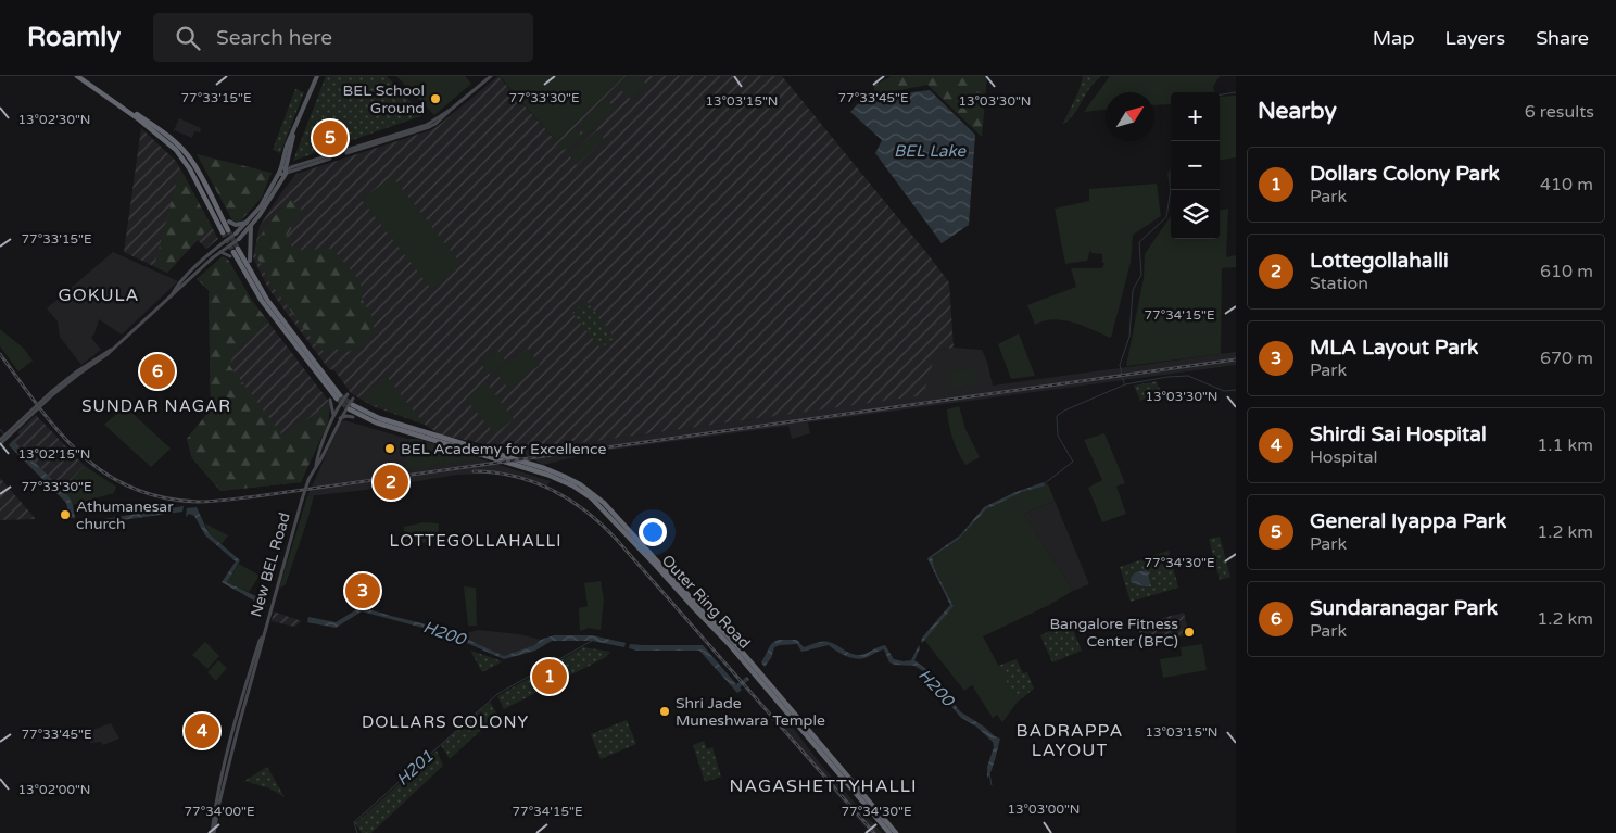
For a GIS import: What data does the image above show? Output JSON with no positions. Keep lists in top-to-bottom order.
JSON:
{
  "streets": {
    "highway": ["Outer Ring Road"],
    "main road": ["New BEL Road"]
  },
  "districts": [
    "GOKULA",
    "SUNDAR NAGAR",
    "LOTTEGOLLAHALLI",
    "DOLLARS COLONY",
    "BADRAPPA LAYOUT",
    "NAGASHETTYHALLI"
  ],
  "water": ["BEL Lake", "H200", "H201"],
  "places": [
    "BEL School Ground",
    "BEL Academy for Excellence",
    "Athumanesar church",
    "Bangalore Fitness Center (BFC)",
    "Shri Jade Muneshwara Temple"
  ],
  "north": "top right",
  "page": {
    "header": "Roamly",
    "search": "Search here",
    "nav": ["Map", "Layers", "Share"],
    "heading": ["Nearby", "6 results"],
    "map_buttons": ["+", "−"],
    "pins": [
      "5",
      "6",
      "2",
      "3",
      "1",
      "4"
    ],
    "list": [
      {
        "mark": "1",
        "name": "Dollars Colony Park",
        "note": "Park",
        "value": "410 m"
      },
      {
        "mark": "2",
        "name": "Lottegollahalli",
        "note": "Station",
        "value": "610 m"
      },
      {
        "mark": "3",
        "name": "MLA Layout Park",
        "note": "Park",
        "value": "670 m"
      },
      {
        "mark": "4",
        "name": "Shirdi Sai Hospital",
        "note": "Hospital",
        "value": "1.1 km"
      },
      {
        "mark": "5",
        "name": "General Iyappa Park",
        "note": "Park",
        "value": "1.2 km"
      },
      {
        "mark": "6",
        "name": "Sundaranagar Park",
        "note": "Park",
        "value": "1.2 km"
      }
    ]
  },
  "coordinates": [
    "77°33'15\"E",
    "77°33'30\"E",
    "77°33'45\"E",
    "13°03'15\"N",
    "13°03'30\"N",
    "13°02'30\"N",
    "77°34'15\"E",
    "13°02'15\"N",
    "77°34'30\"E",
    "13°02'00\"N",
    "13°03'00\"N",
    "77°34'00\"E"
  ]
}
